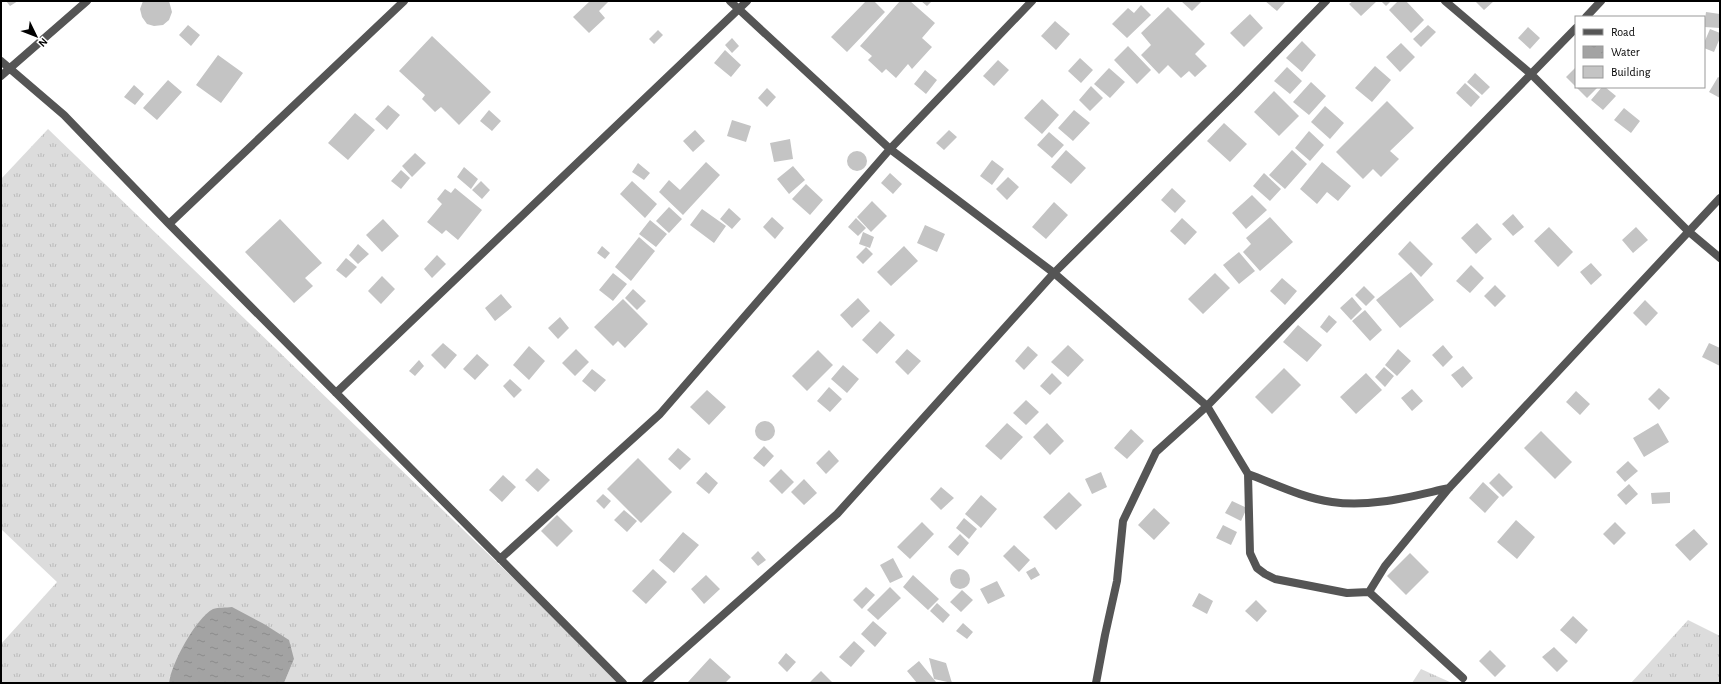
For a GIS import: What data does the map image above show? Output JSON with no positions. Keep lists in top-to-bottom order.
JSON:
{
  "legend": ["Road", "Water", "Building"],
  "north": "bottom right"
}
